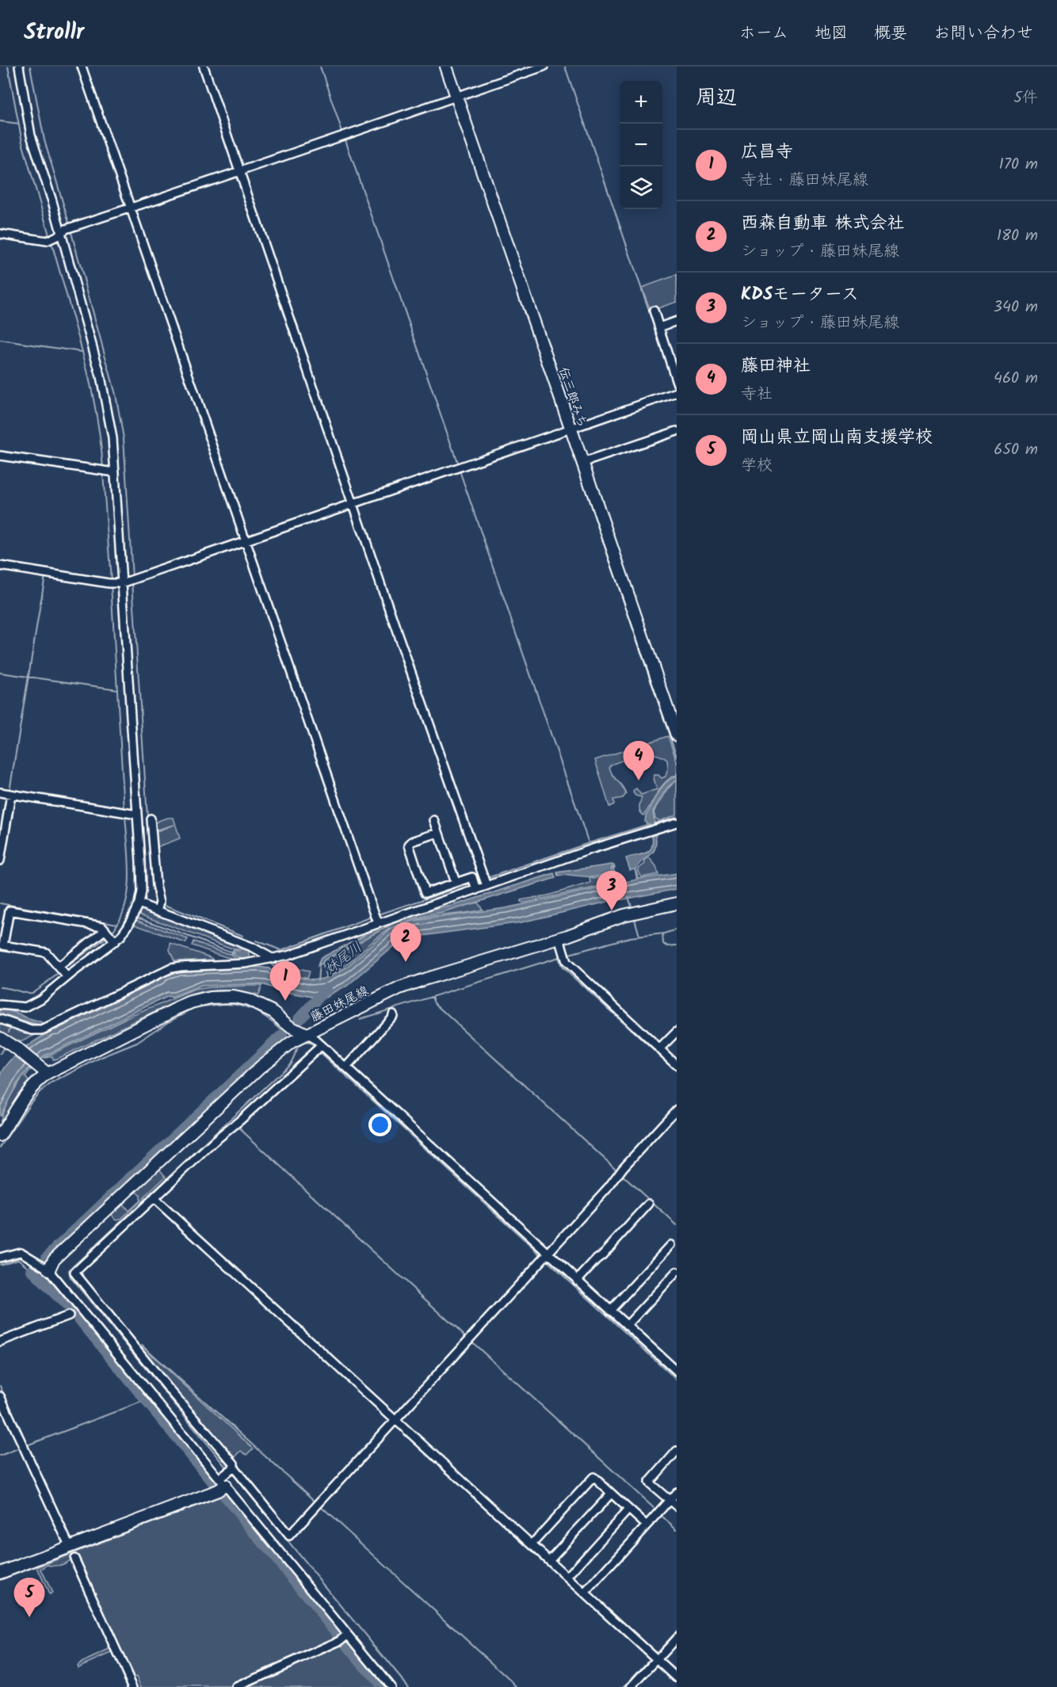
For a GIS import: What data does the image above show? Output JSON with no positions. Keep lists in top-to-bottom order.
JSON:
{
  "streets": {
    "street": ["伝三郎みち", "藤田妹尾線"]
  },
  "water": ["妹尾川"],
  "page": {
    "header": "Strollr",
    "nav": [
      "ホーム",
      "地図",
      "概要",
      "お問い合わせ"
    ],
    "heading": ["周辺", "5件"],
    "map_buttons": ["+", "−"],
    "list": [
      {
        "mark": "1",
        "name": "広昌寺",
        "note": "寺社 · 藤田妹尾線",
        "value": "170 m"
      },
      {
        "mark": "2",
        "name": "西森自動車 株式会社",
        "note": "ショップ · 藤田妹尾線",
        "value": "180 m"
      },
      {
        "mark": "3",
        "name": "KDSモータース",
        "note": "ショップ · 藤田妹尾線",
        "value": "340 m"
      },
      {
        "mark": "4",
        "name": "藤田神社",
        "note": "寺社",
        "value": "460 m"
      },
      {
        "mark": "5",
        "name": "岡山県立岡山南支援学校",
        "note": "学校",
        "value": "650 m"
      }
    ],
    "pins": [
      "4",
      "3",
      "2",
      "1",
      "5"
    ]
  }
}
